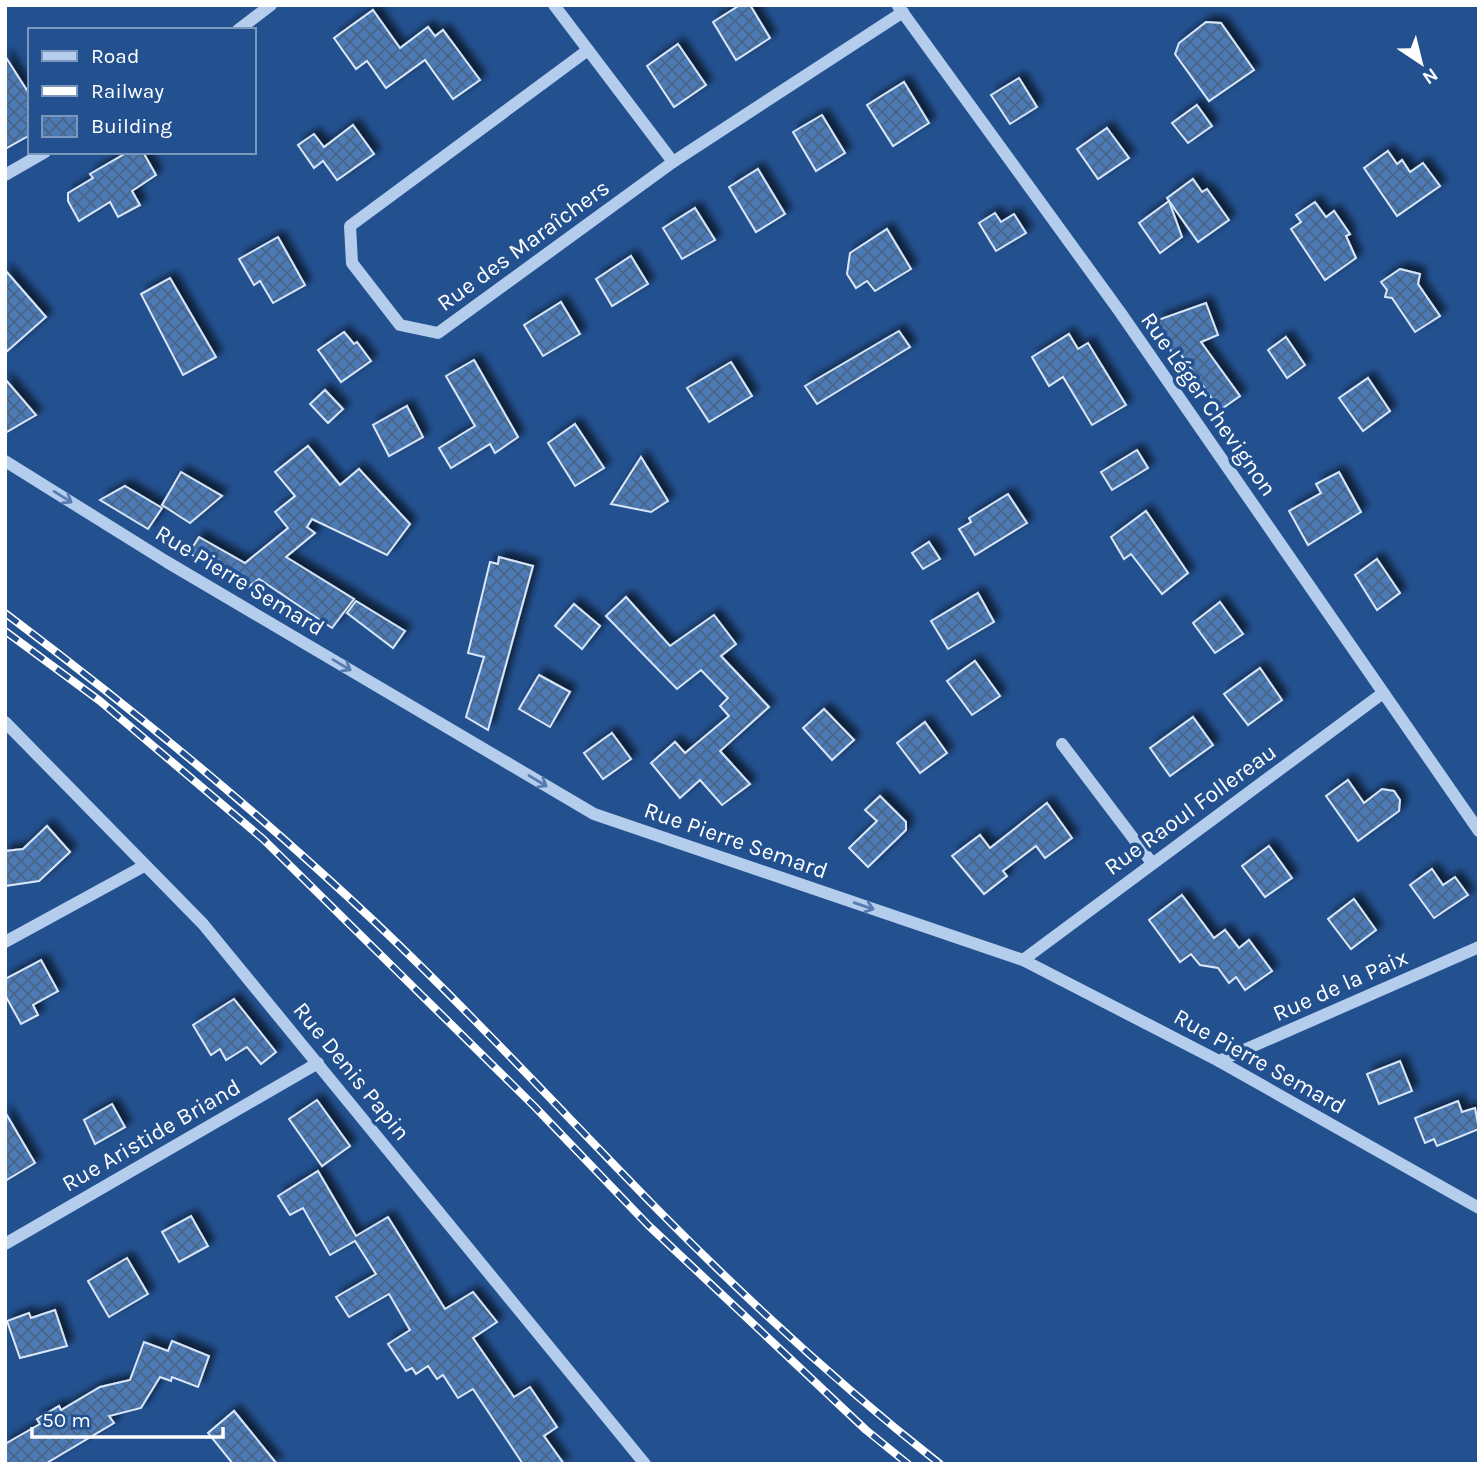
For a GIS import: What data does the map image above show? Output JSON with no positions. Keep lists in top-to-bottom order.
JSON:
{
  "streets": {
    "street": [
      "Rue des Maraîchers",
      "Rue Léger Chevignon",
      "Rue Pierre Semard",
      "Rue Raoul Follereau",
      "Rue de la Paix",
      "Rue Denis Papin",
      "Rue Aristide Briand"
    ]
  },
  "crossings": [
    ["Rue des Maraîchers", "Rue Léger Chevignon"],
    ["Rue Léger Chevignon", "Rue Raoul Follereau"],
    ["Rue Pierre Semard", "Rue Raoul Follereau"],
    ["Rue Pierre Semard", "Rue de la Paix"],
    ["Rue Denis Papin", "Rue Aristide Briand"]
  ],
  "one_way": ["Rue Pierre Semard"],
  "legend": ["Road", "Railway", "Building"],
  "scale_bar": "50 m",
  "north": "bottom right"
}
